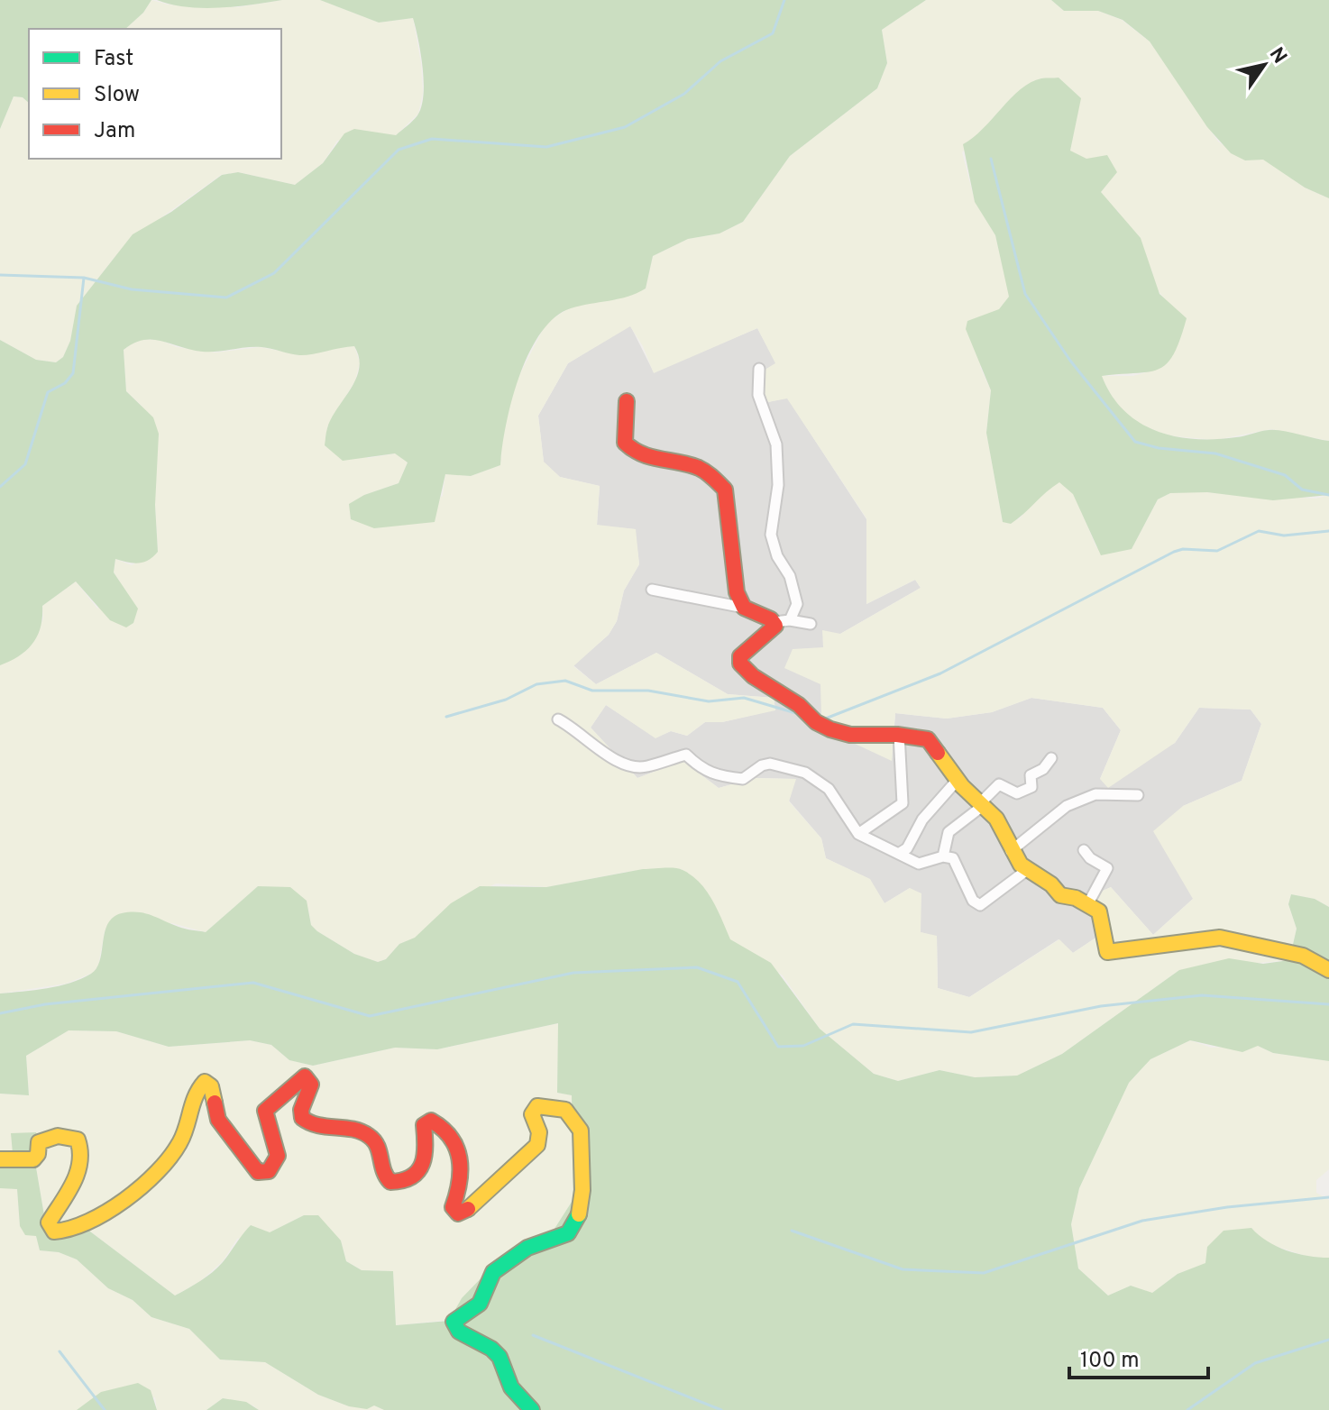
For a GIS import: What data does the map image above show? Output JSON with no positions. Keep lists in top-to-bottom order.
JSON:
{
  "legend": ["Fast", "Slow", "Jam"],
  "scale_bar": "100 m",
  "north": "top right"
}
